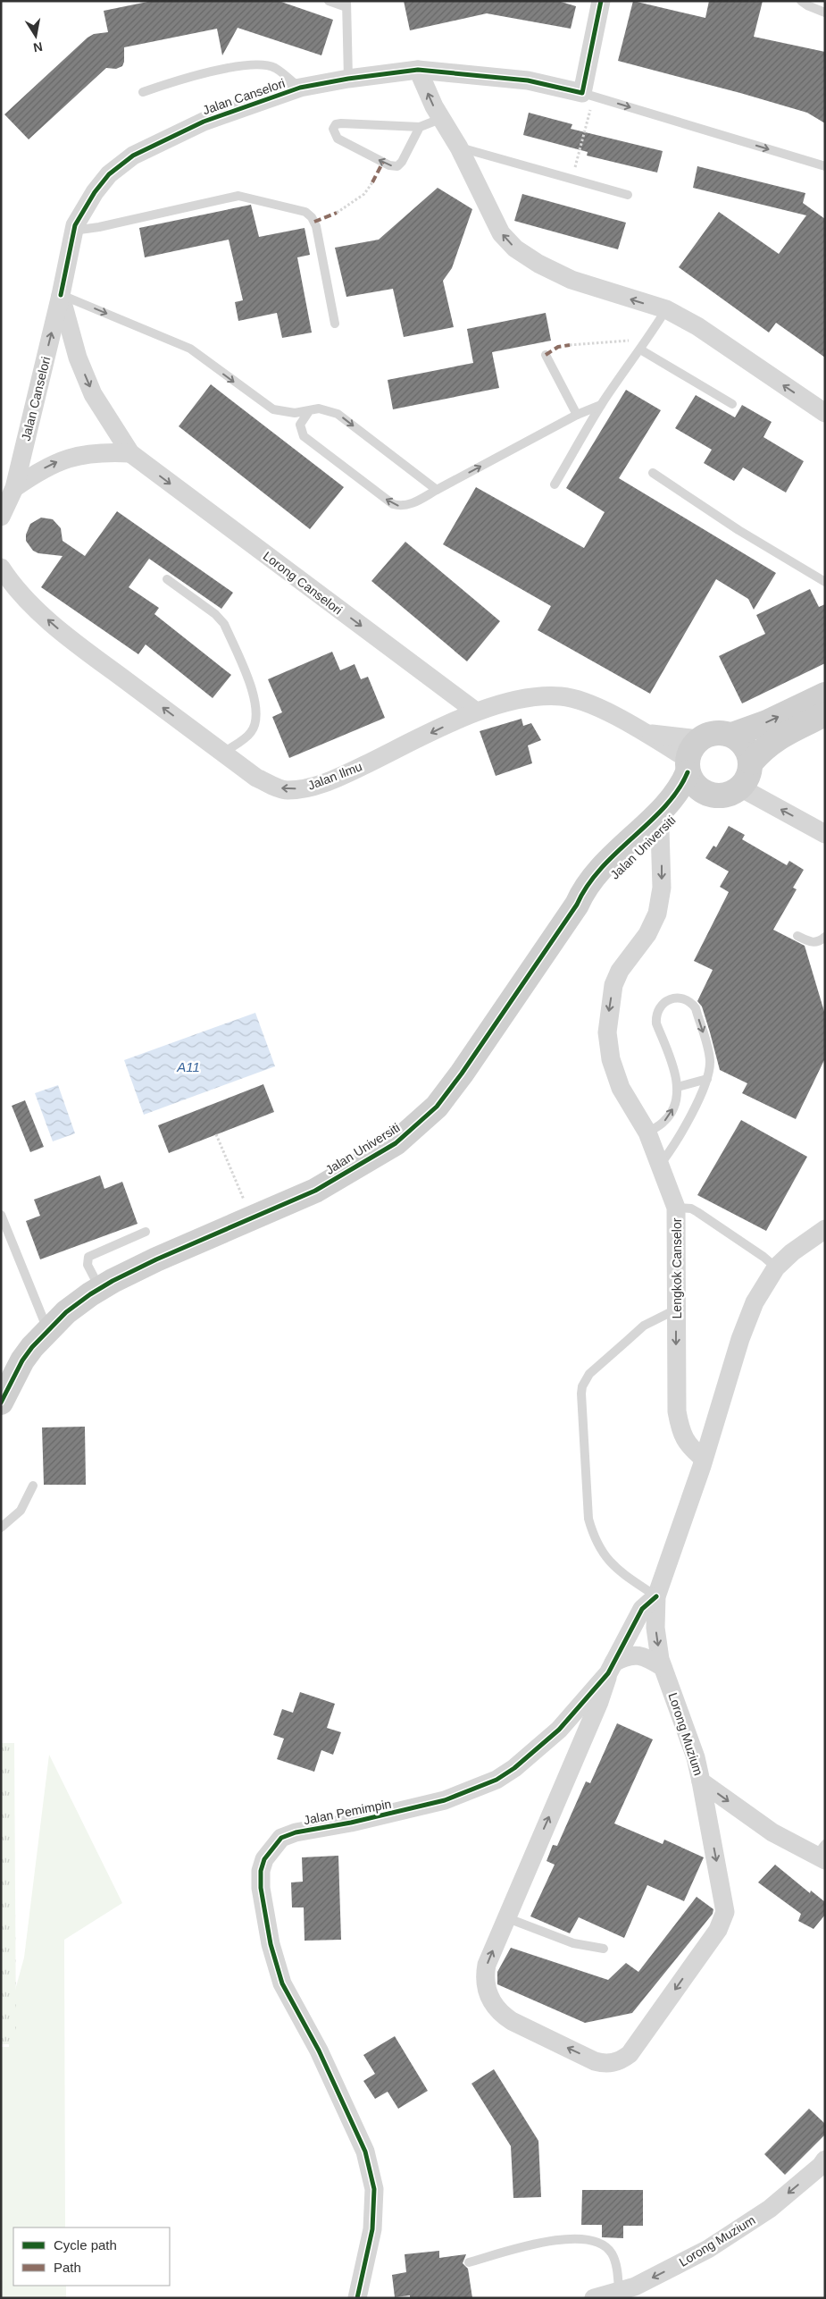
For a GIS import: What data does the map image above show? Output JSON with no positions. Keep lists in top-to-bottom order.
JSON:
{
  "streets": {
    "street": [
      "Jalan Canselori",
      "Lorong Canselori",
      "Jalan Ilmu",
      "Jalan Universiti",
      "Lengkok Canselor",
      "Lorong Muzium",
      "Jalan Pemimpin"
    ]
  },
  "crossings": [
    ["Jalan Canselori", "Lorong Canselori"],
    ["Lorong Canselori", "Jalan Ilmu"],
    ["Jalan Ilmu", "Jalan Universiti"],
    ["Jalan Universiti", "Lengkok Canselor"],
    ["Lorong Muzium", "Jalan Pemimpin"]
  ],
  "one_way": ["Lorong Canselori", "Jalan Ilmu"],
  "water": ["A11"],
  "legend": ["Cycle path", "Path"],
  "north": "bottom"
}
